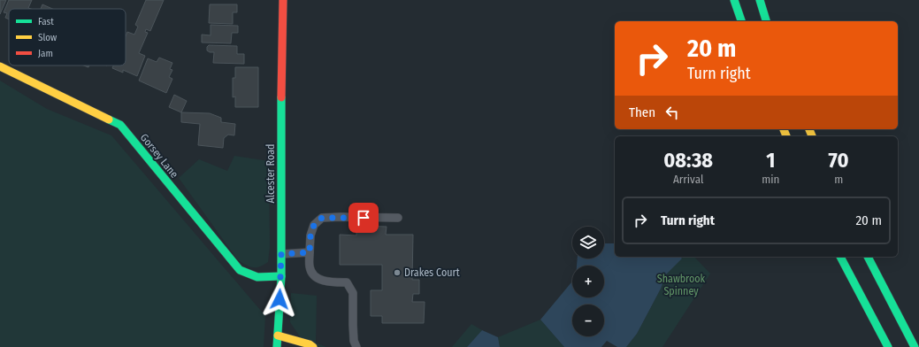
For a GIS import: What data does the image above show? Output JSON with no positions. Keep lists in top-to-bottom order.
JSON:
{
  "streets": {
    "main road": ["Gorsey Lane", "Alcester Road"]
  },
  "crossings": [
    ["Gorsey Lane", "Alcester Road"]
  ],
  "parks": ["Shawbrook Spinney"],
  "places": ["Drakes Court"],
  "legend": ["Fast", "Slow", "Jam"],
  "page": {
    "turn": ["20 m", "Turn right"],
    "then": "Then",
    "eta": [
      "08:38",
      "Arrival",
      "1",
      "min",
      "70",
      "m"
    ],
    "list": [
      {
        "name": "Turn right",
        "value": "20 m"
      }
    ],
    "map_buttons": ["+", "−"]
  }
}
